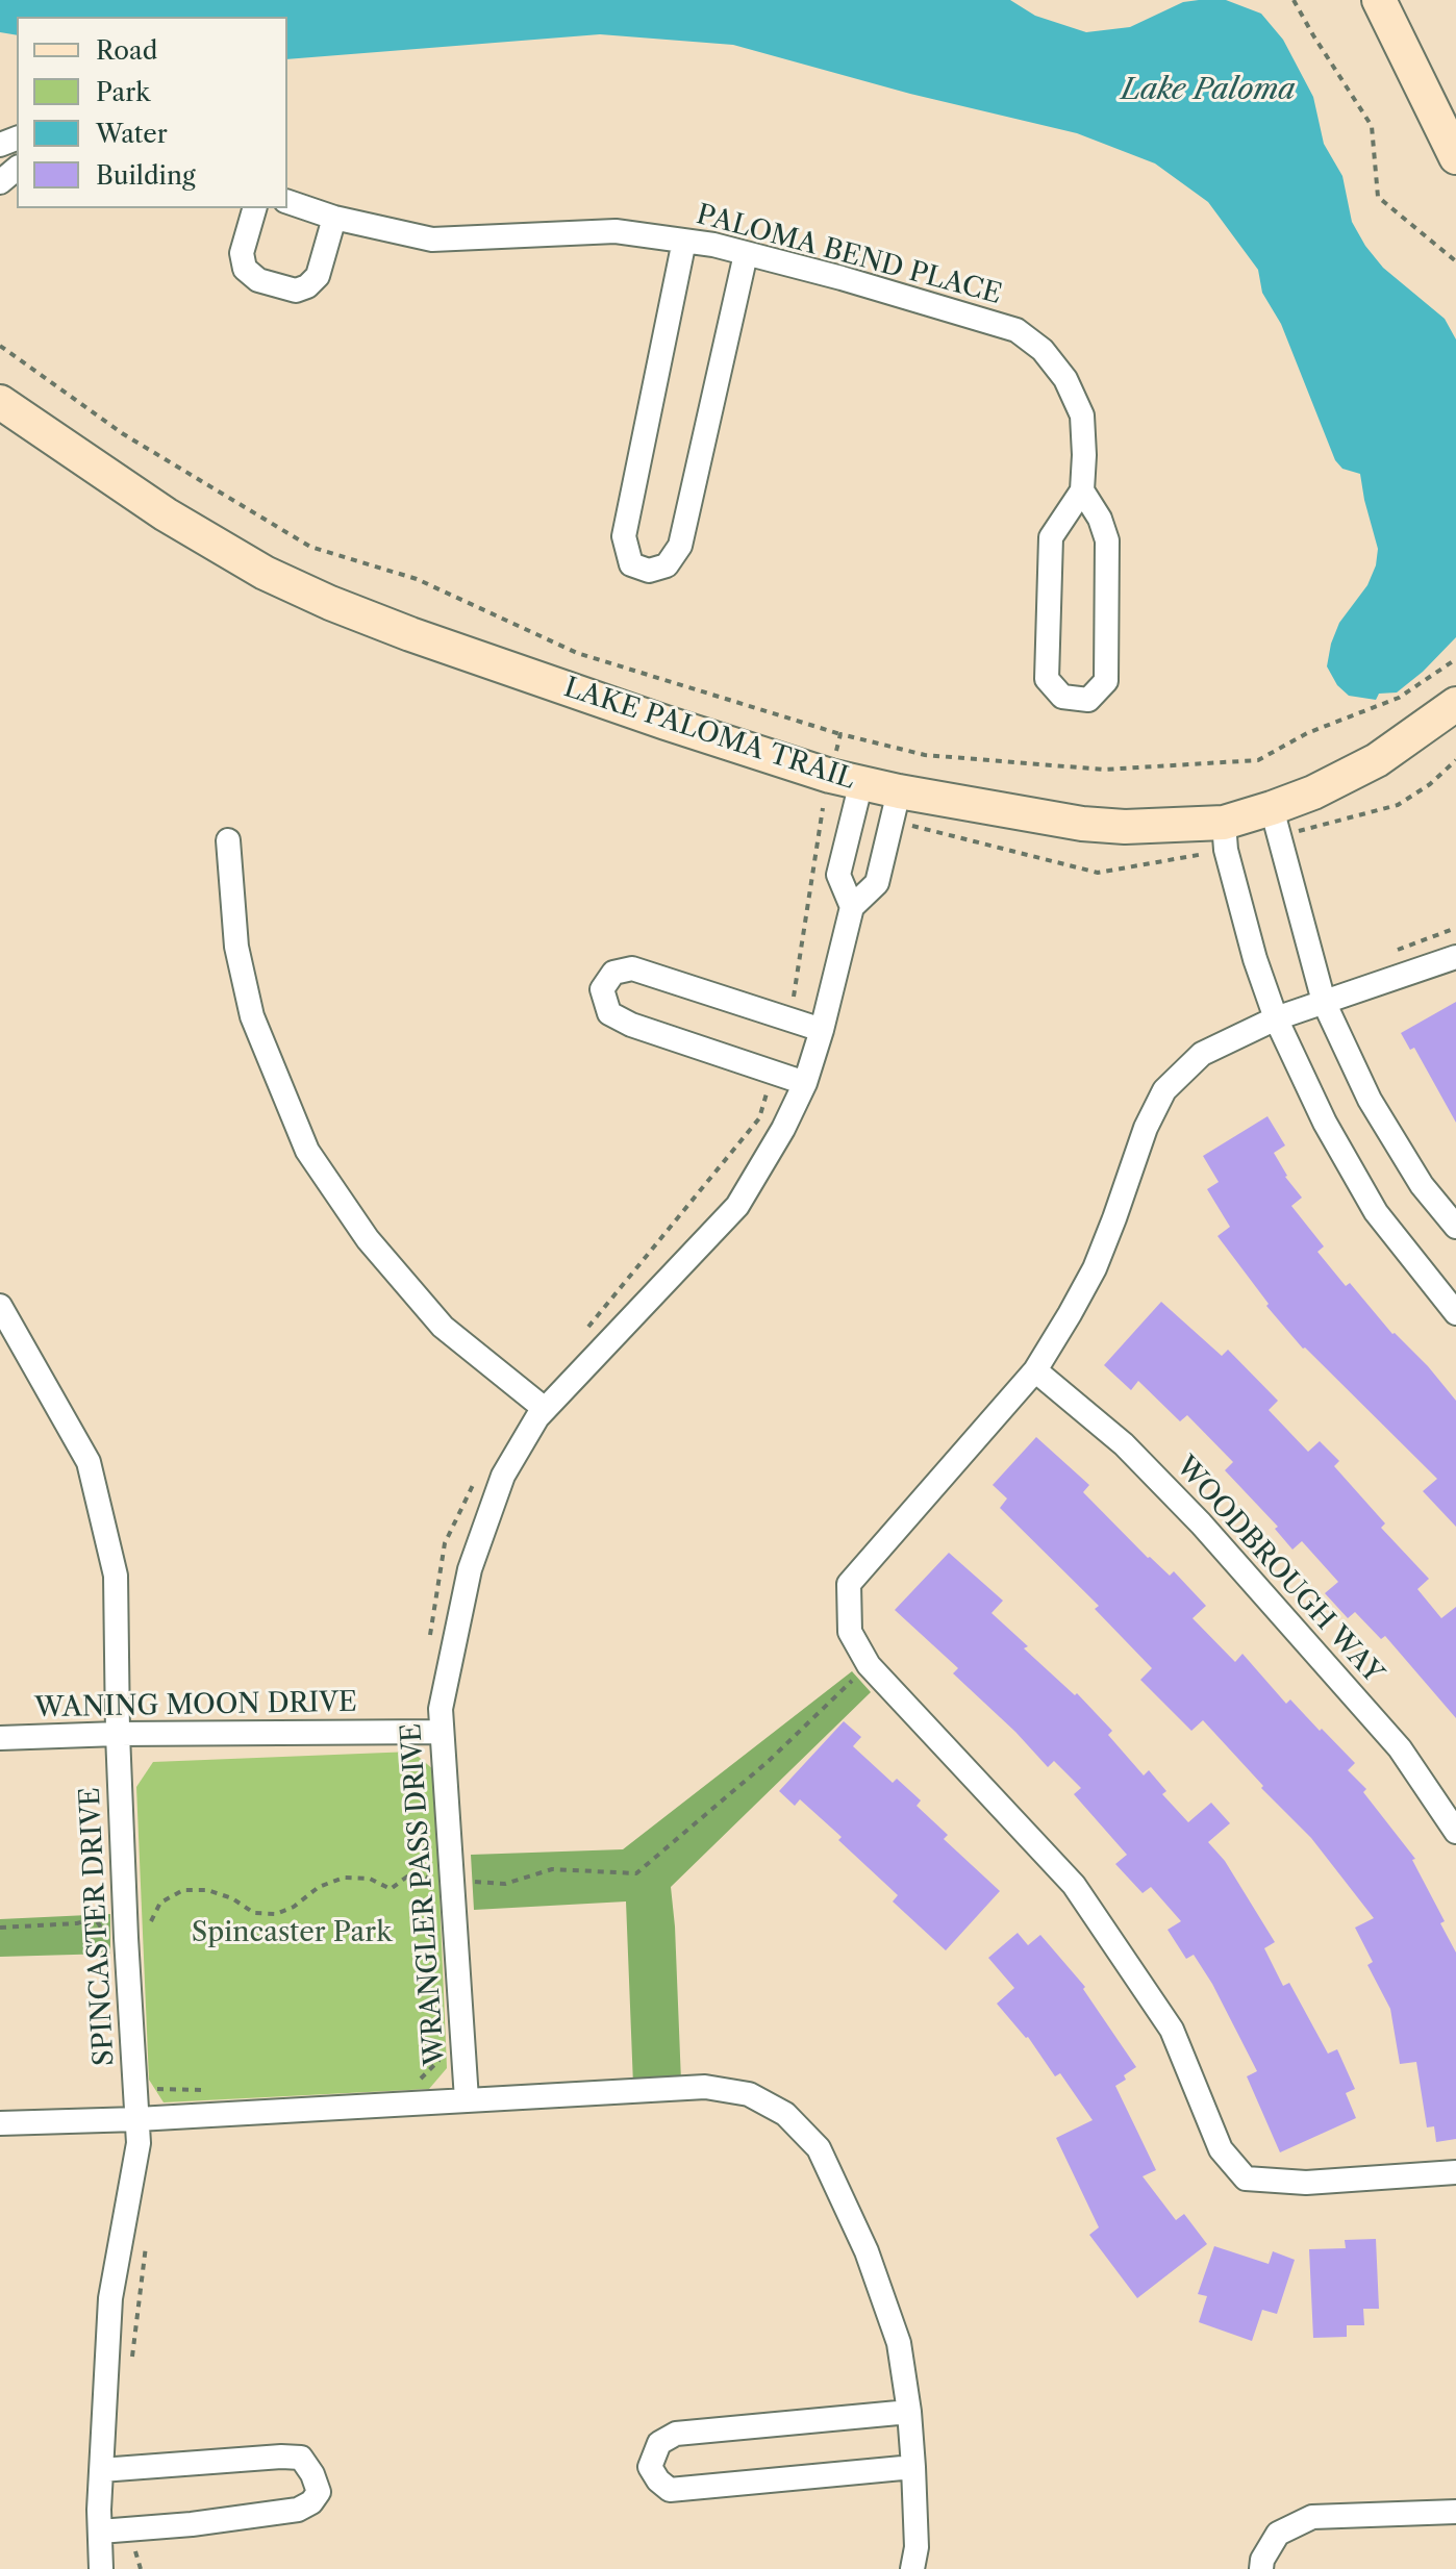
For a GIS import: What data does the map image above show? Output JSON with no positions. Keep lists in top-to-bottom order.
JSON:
{
  "streets": {
    "street": [
      "PALOMA BEND PLACE",
      "LAKE PALOMA TRAIL",
      "WOODBROUGH WAY",
      "WANING MOON DRIVE",
      "WRANGLER PASS DRIVE",
      "SPINCASTER DRIVE"
    ]
  },
  "crossings": [
    ["LAKE PALOMA TRAIL", "WRANGLER PASS DRIVE"],
    ["WANING MOON DRIVE", "WRANGLER PASS DRIVE"],
    ["WANING MOON DRIVE", "SPINCASTER DRIVE"]
  ],
  "water": ["Lake Paloma"],
  "parks": ["Spincaster Park"],
  "legend": [
    "Road",
    "Park",
    "Water",
    "Building"
  ]
}
